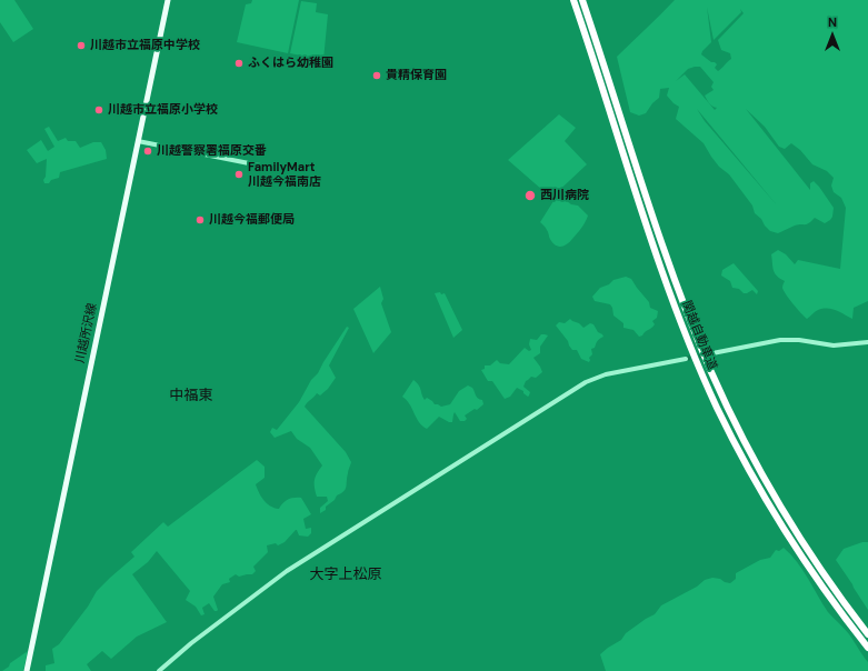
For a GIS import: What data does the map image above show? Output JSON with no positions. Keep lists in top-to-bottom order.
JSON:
{
  "streets": {
    "highway": ["関越自動車道"],
    "main road": ["川越所沢線"]
  },
  "districts": ["中福東", "大字上松原"],
  "places": [
    "川越市立福原中学校",
    "ふくはら幼稚園",
    "貴精保育園",
    "川越市立福原小学校",
    "川越警察署福原交番",
    "FamilyMart 川越今福南店",
    "西川病院",
    "川越今福郵便局"
  ],
  "north": "top"
}
